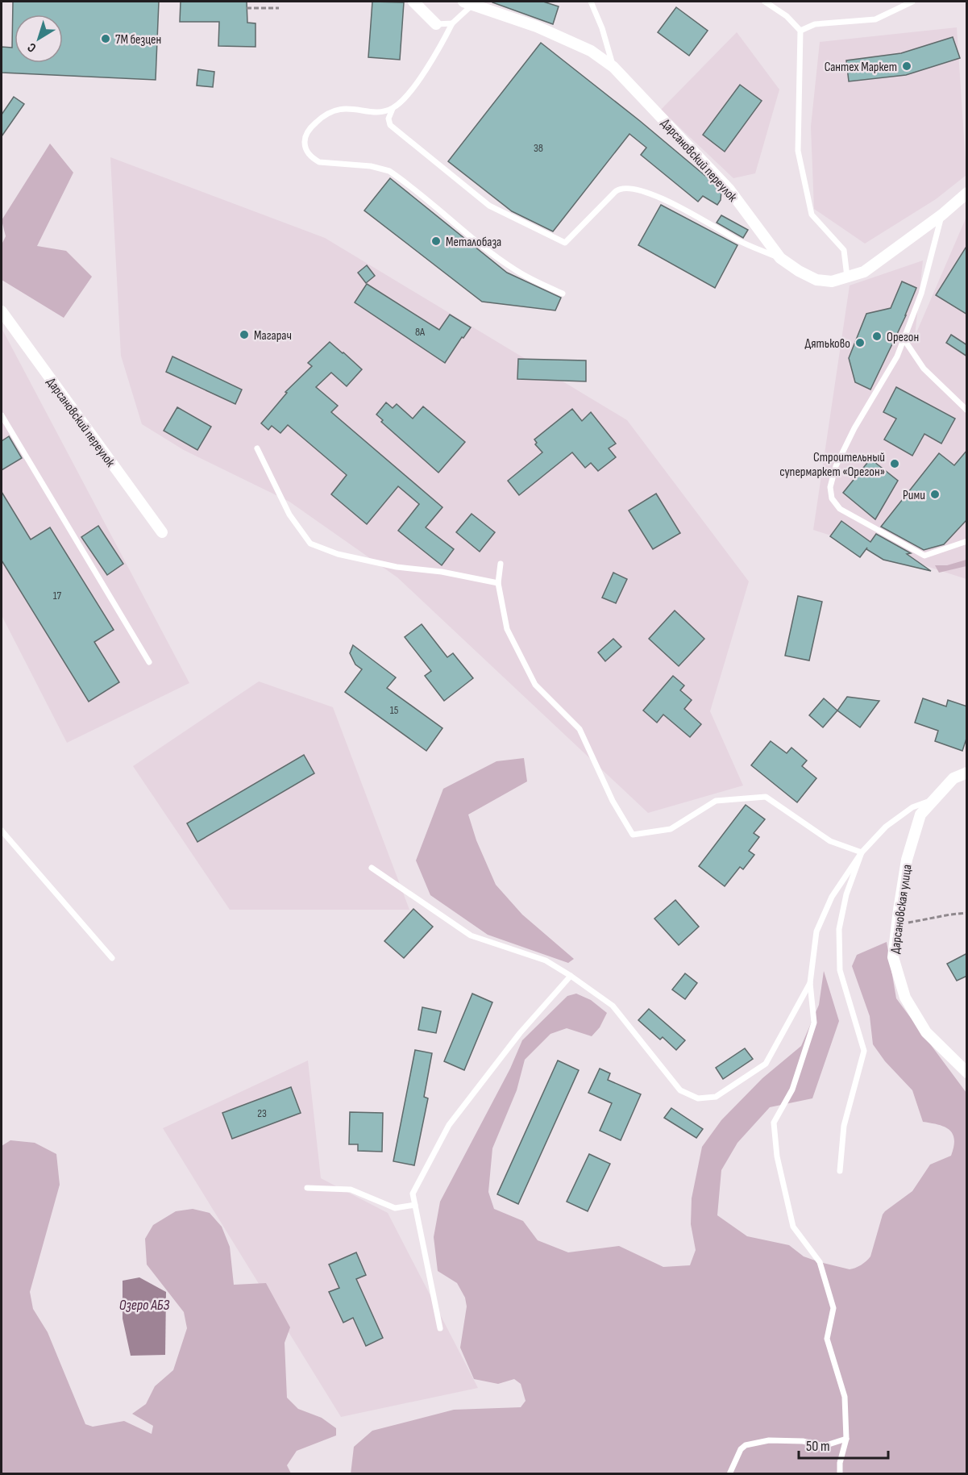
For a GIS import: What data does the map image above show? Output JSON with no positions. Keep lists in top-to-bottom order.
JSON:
{
  "streets": {
    "street": ["Дарсановский переулок", "Дарсановская улица"]
  },
  "water": ["Озеро АБЗ"],
  "places": [
    "7М безцен",
    "Сантех Маркет",
    "Металобаза",
    "Магарач",
    "Орегон",
    "Дятьково",
    "Строительный супермаркет «Орегон»",
    "Рими"
  ],
  "house_numbers": [
    "38",
    "8А",
    "17",
    "15",
    "23"
  ],
  "scale_bar": "50 m",
  "north": "bottom left"
}
